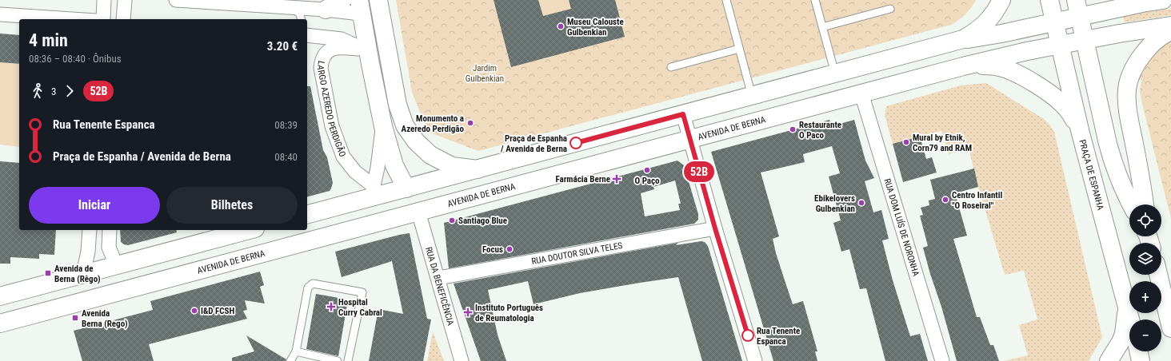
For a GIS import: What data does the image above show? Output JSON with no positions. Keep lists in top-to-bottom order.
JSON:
{
  "streets": {
    "main road": ["AVENIDA DE BERNA", "PRAÇA DE ESPANHA"],
    "street": [
      "LARGO AZEREDO PERDIGÃO",
      "RUA DOM LUÍS DE NORONHA",
      "RUA DOUTOR SILVA TELES",
      "RUA DA BENEFICÊNCIA"
    ]
  },
  "crossings": [
    ["AVENIDA DE BERNA", "RUA DOM LUÍS DE NORONHA"],
    ["AVENIDA DE BERNA", "RUA DA BENEFICÊNCIA"],
    ["RUA DOUTOR SILVA TELES", "RUA DA BENEFICÊNCIA"]
  ],
  "parks": ["Jardim Gulbenkian"],
  "places": {
    "other": [
      "Museu Calouste Gulbenkian",
      "Monumento a Azeredo Perdigão",
      "Restaurante O Paco",
      "Mural by Etnik, Corn79 and RAM",
      "Praça de Espanha / Avenida de Berna",
      "O Paço",
      "Centro Infantil \"O Roseiral\"",
      "Ebikelovers Gulbenkian",
      "Santiago Blue",
      "Focus",
      "I&D FCSH",
      "Rua Tenente Espanca"
    ],
    "health": ["Farmácia Berne", "Hospital Curry Cabral", "Instituto Português de Reumatologia"],
    "transit": ["Avenida de Berna (Rêgo)", "Avenida Berna (Rego)"]
  },
  "lines": ["bus line 52B"],
  "page": {
    "on_map": "52B",
    "heading": ["4 min", "08:36 – 08:40 · Ônibus", "3.20 €"],
    "legs": ["3", "52B"],
    "list": [
      {
        "name": "Rua Tenente Espanca",
        "value": "08:39"
      },
      {
        "name": "Praça de Espanha / Avenida de Berna",
        "value": "08:40"
      }
    ],
    "buttons": ["Iniciar", "Bilhetes"],
    "map_buttons": ["+", "−"]
  }
}
